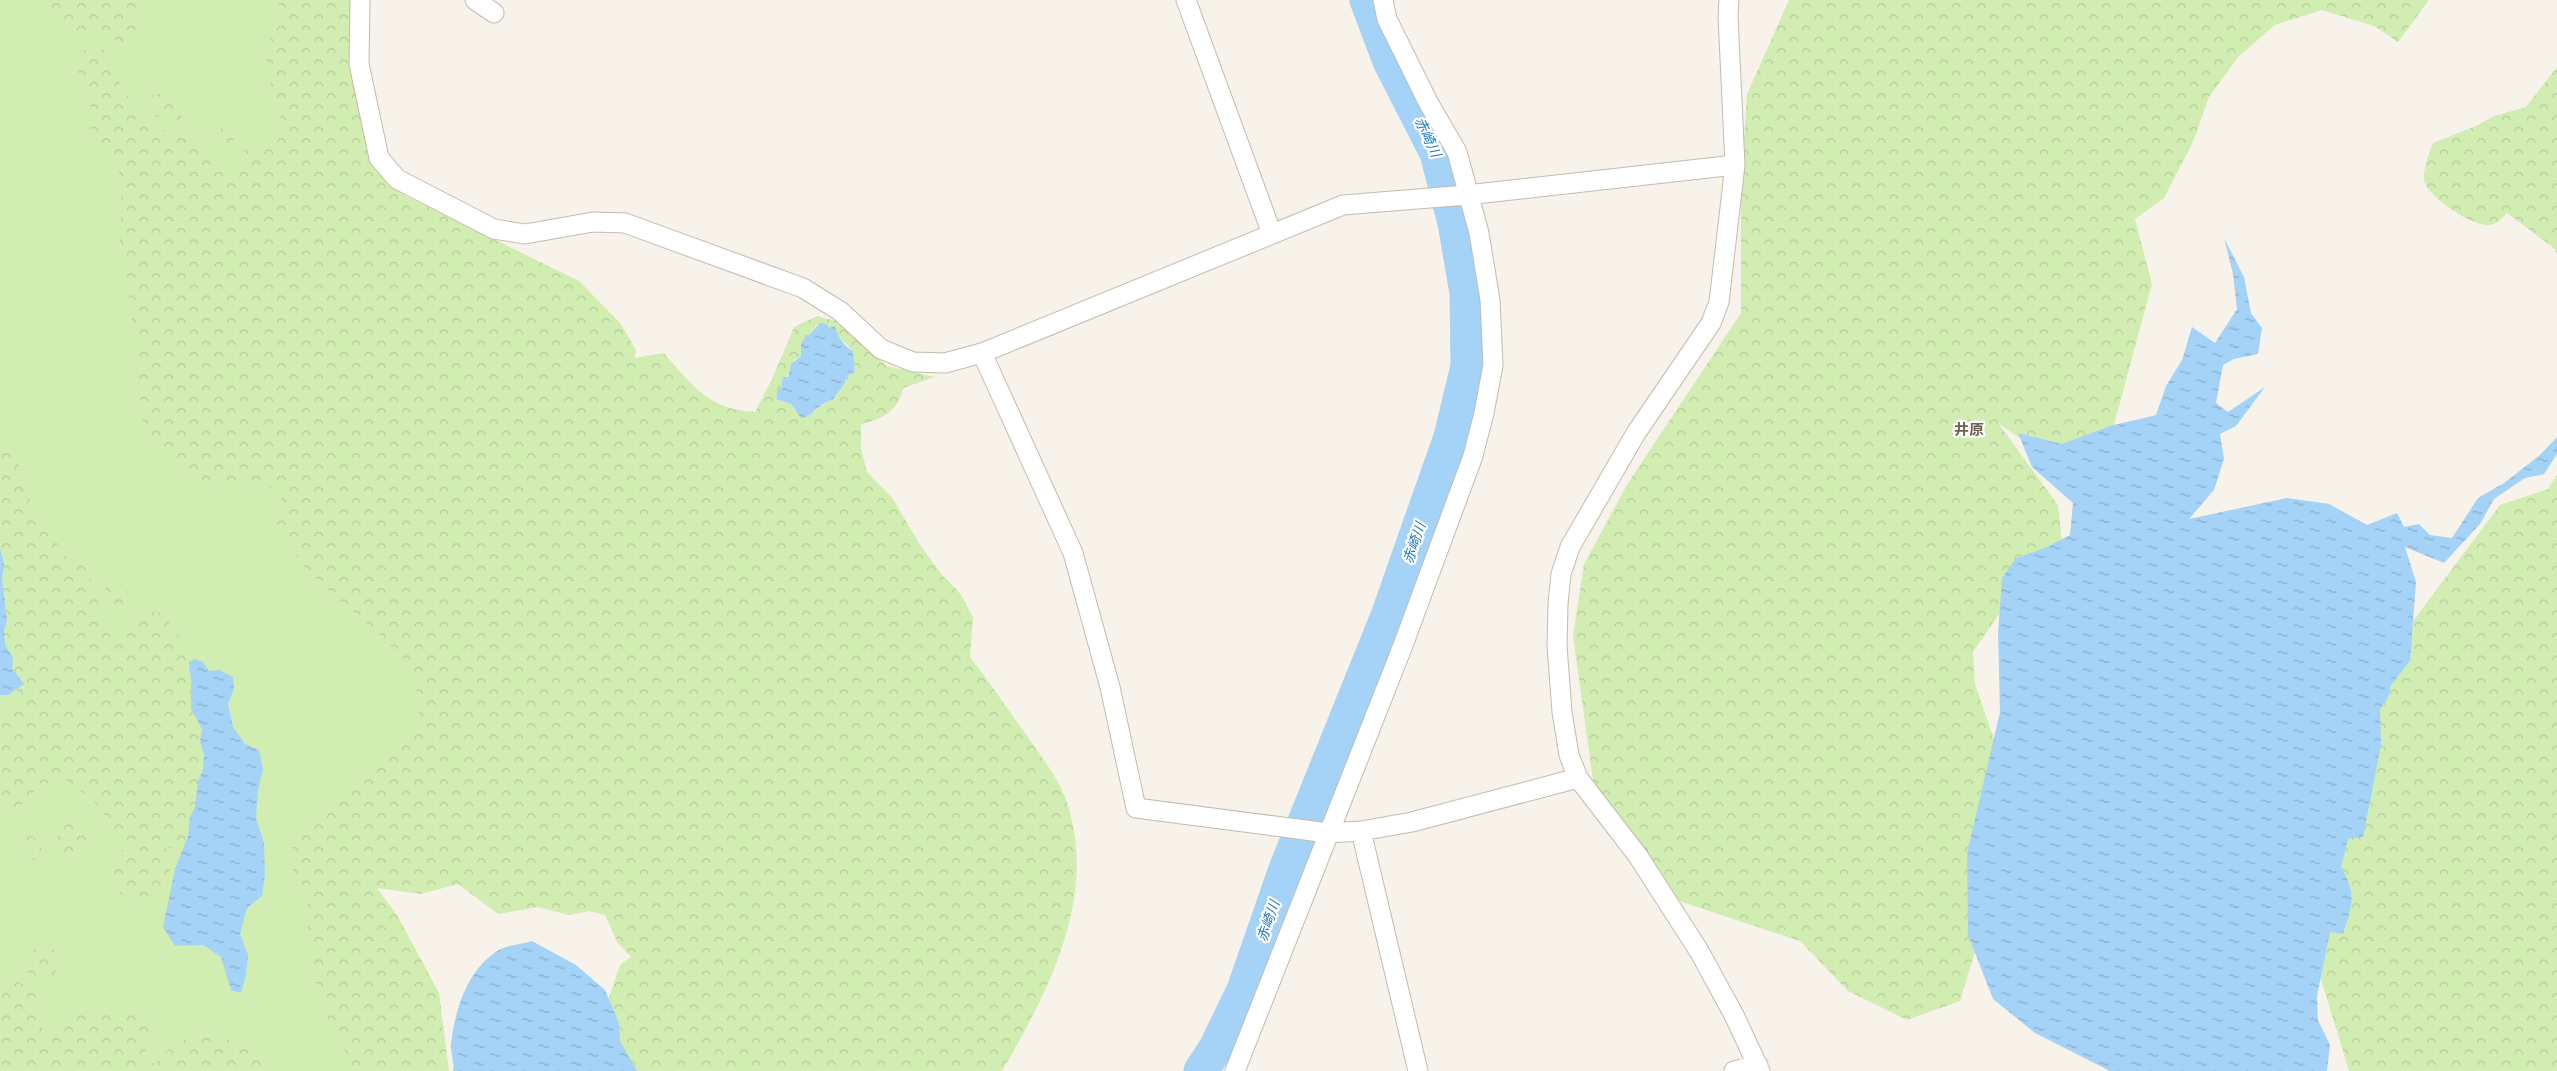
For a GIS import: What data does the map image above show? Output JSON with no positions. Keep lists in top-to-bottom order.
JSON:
{
  "districts": ["井原"],
  "water": ["赤崎川"]
}
